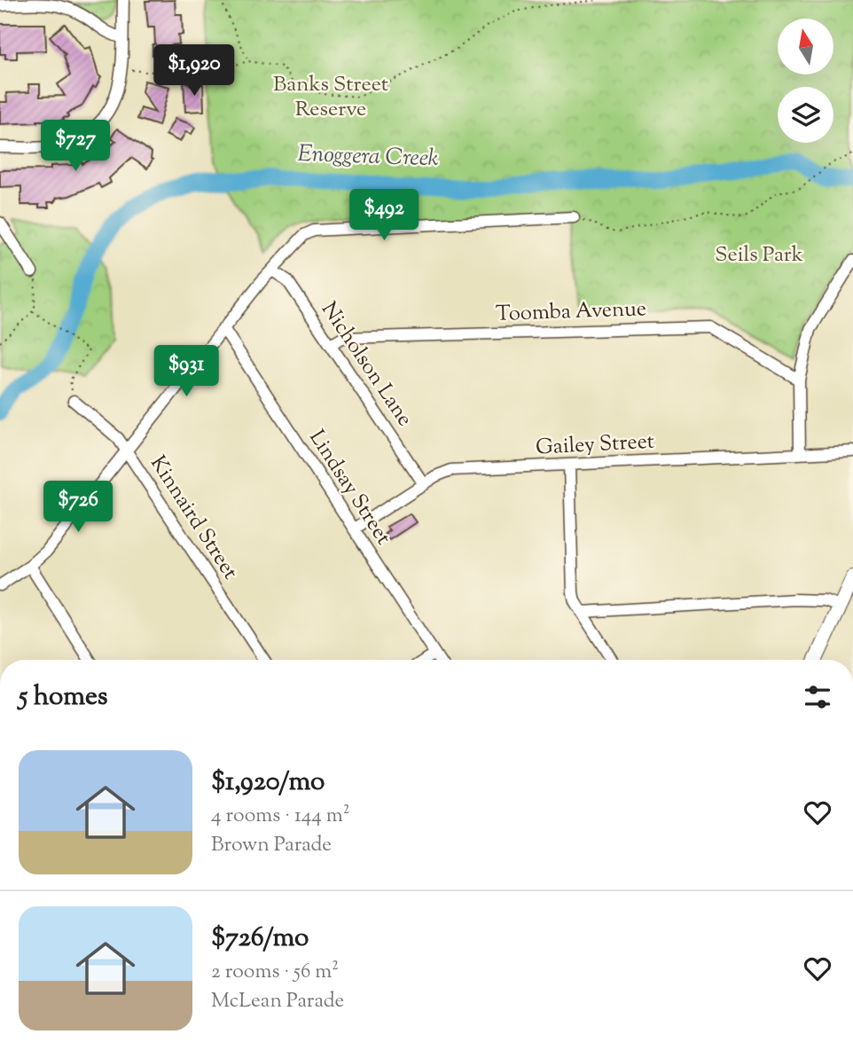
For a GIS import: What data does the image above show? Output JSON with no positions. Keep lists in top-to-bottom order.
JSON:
{
  "streets": {
    "street": [
      "Toomba Avenue",
      "Nicholson Lane",
      "Gailey Street",
      "Lindsay Street",
      "Kinnaird Street"
    ]
  },
  "crossings": [
    ["Toomba Avenue", "Nicholson Lane"],
    ["Nicholson Lane", "Gailey Street"],
    ["Gailey Street", "Lindsay Street"]
  ],
  "water": ["Enoggera Creek"],
  "parks": ["Banks Street Reserve", "Seils Park"],
  "north": "top",
  "page": {
    "price": [
      "$1,920",
      "$727",
      "$492",
      "$931",
      "$726"
    ],
    "heading": "5 homes",
    "list": [
      {
        "name": "$1,920/mo",
        "note": "4 rooms · 144 m² · Brown Parade"
      },
      {
        "name": "$726/mo",
        "note": "2 rooms · 56 m² · McLean Parade"
      }
    ]
  }
}
